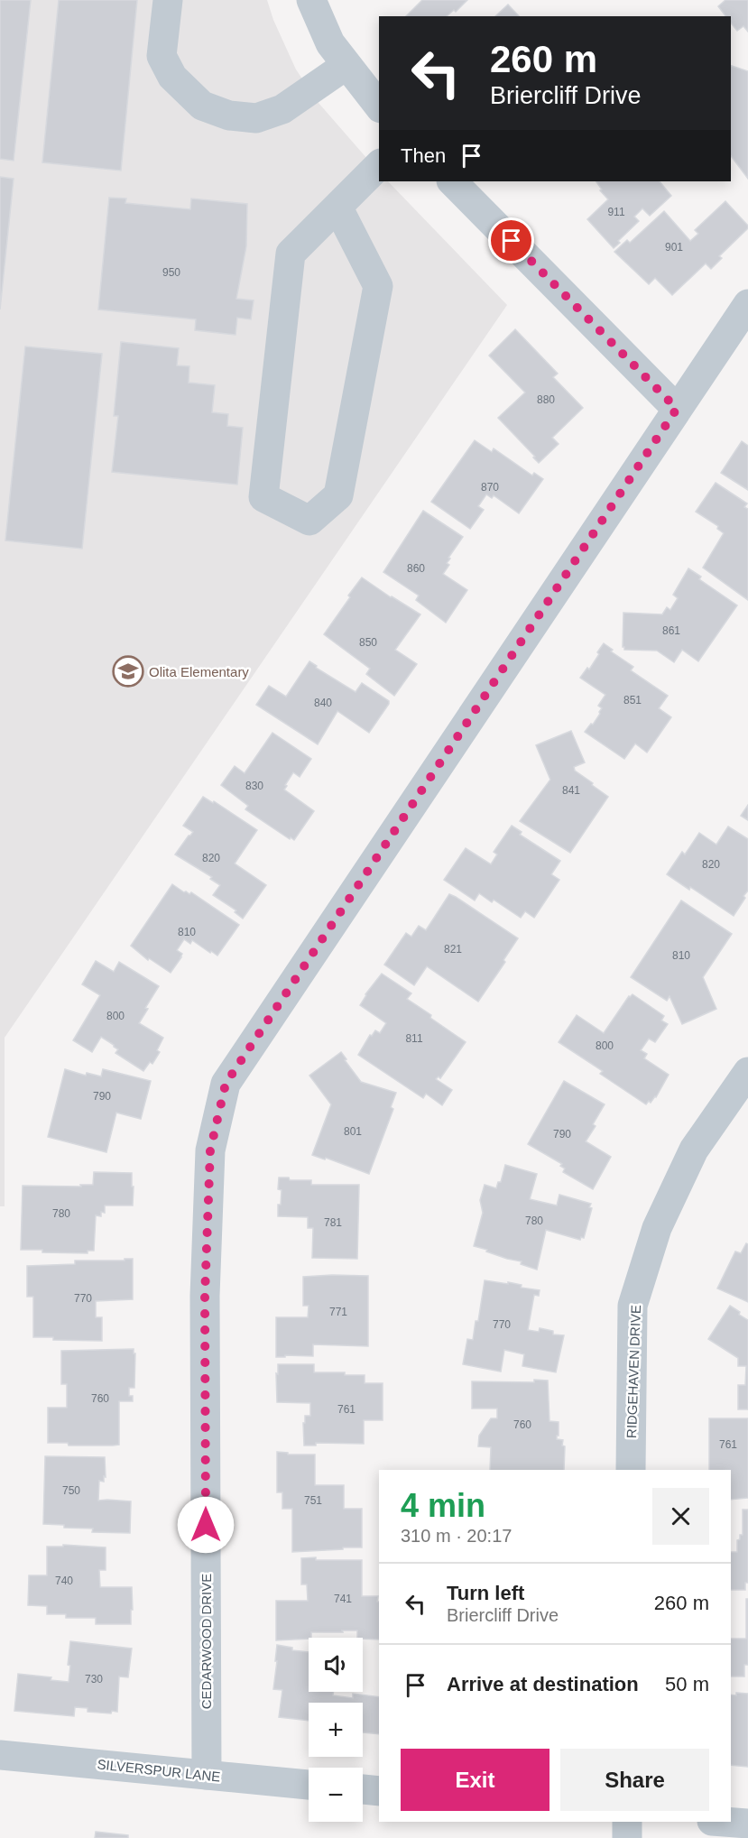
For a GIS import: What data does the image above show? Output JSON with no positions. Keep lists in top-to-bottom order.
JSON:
{
  "streets": {
    "street": ["RIDGEHAVEN DRIVE", "CEDARWOOD DRIVE", "SILVERSPUR LANE"]
  },
  "crossings": [
    ["CEDARWOOD DRIVE", "SILVERSPUR LANE"]
  ],
  "places": {
    "school or university": ["Olita Elementary"]
  },
  "house_numbers": [
    "911",
    "901",
    "950",
    "880",
    "870",
    "860",
    "861",
    "850",
    "851",
    "840",
    "830",
    "841",
    "820",
    "820",
    "810",
    "821",
    "810",
    "800",
    "811",
    "800",
    "790",
    "801",
    "790",
    "780",
    "780",
    "781",
    "770",
    "771",
    "770",
    "760",
    "761",
    "760",
    "761",
    "750",
    "751",
    "740",
    "741",
    "730"
  ],
  "page": {
    "turn": ["260 m", "Briercliff Drive"],
    "then": "Then",
    "heading": ["4 min", "310 m · 20:17"],
    "list": [
      {
        "name": "Turn left",
        "note": "Briercliff Drive",
        "value": "260 m"
      },
      {
        "name": "Arrive at destination",
        "value": "50 m"
      }
    ],
    "map_buttons": ["+", "−"],
    "buttons": ["Exit", "Share"]
  }
}
